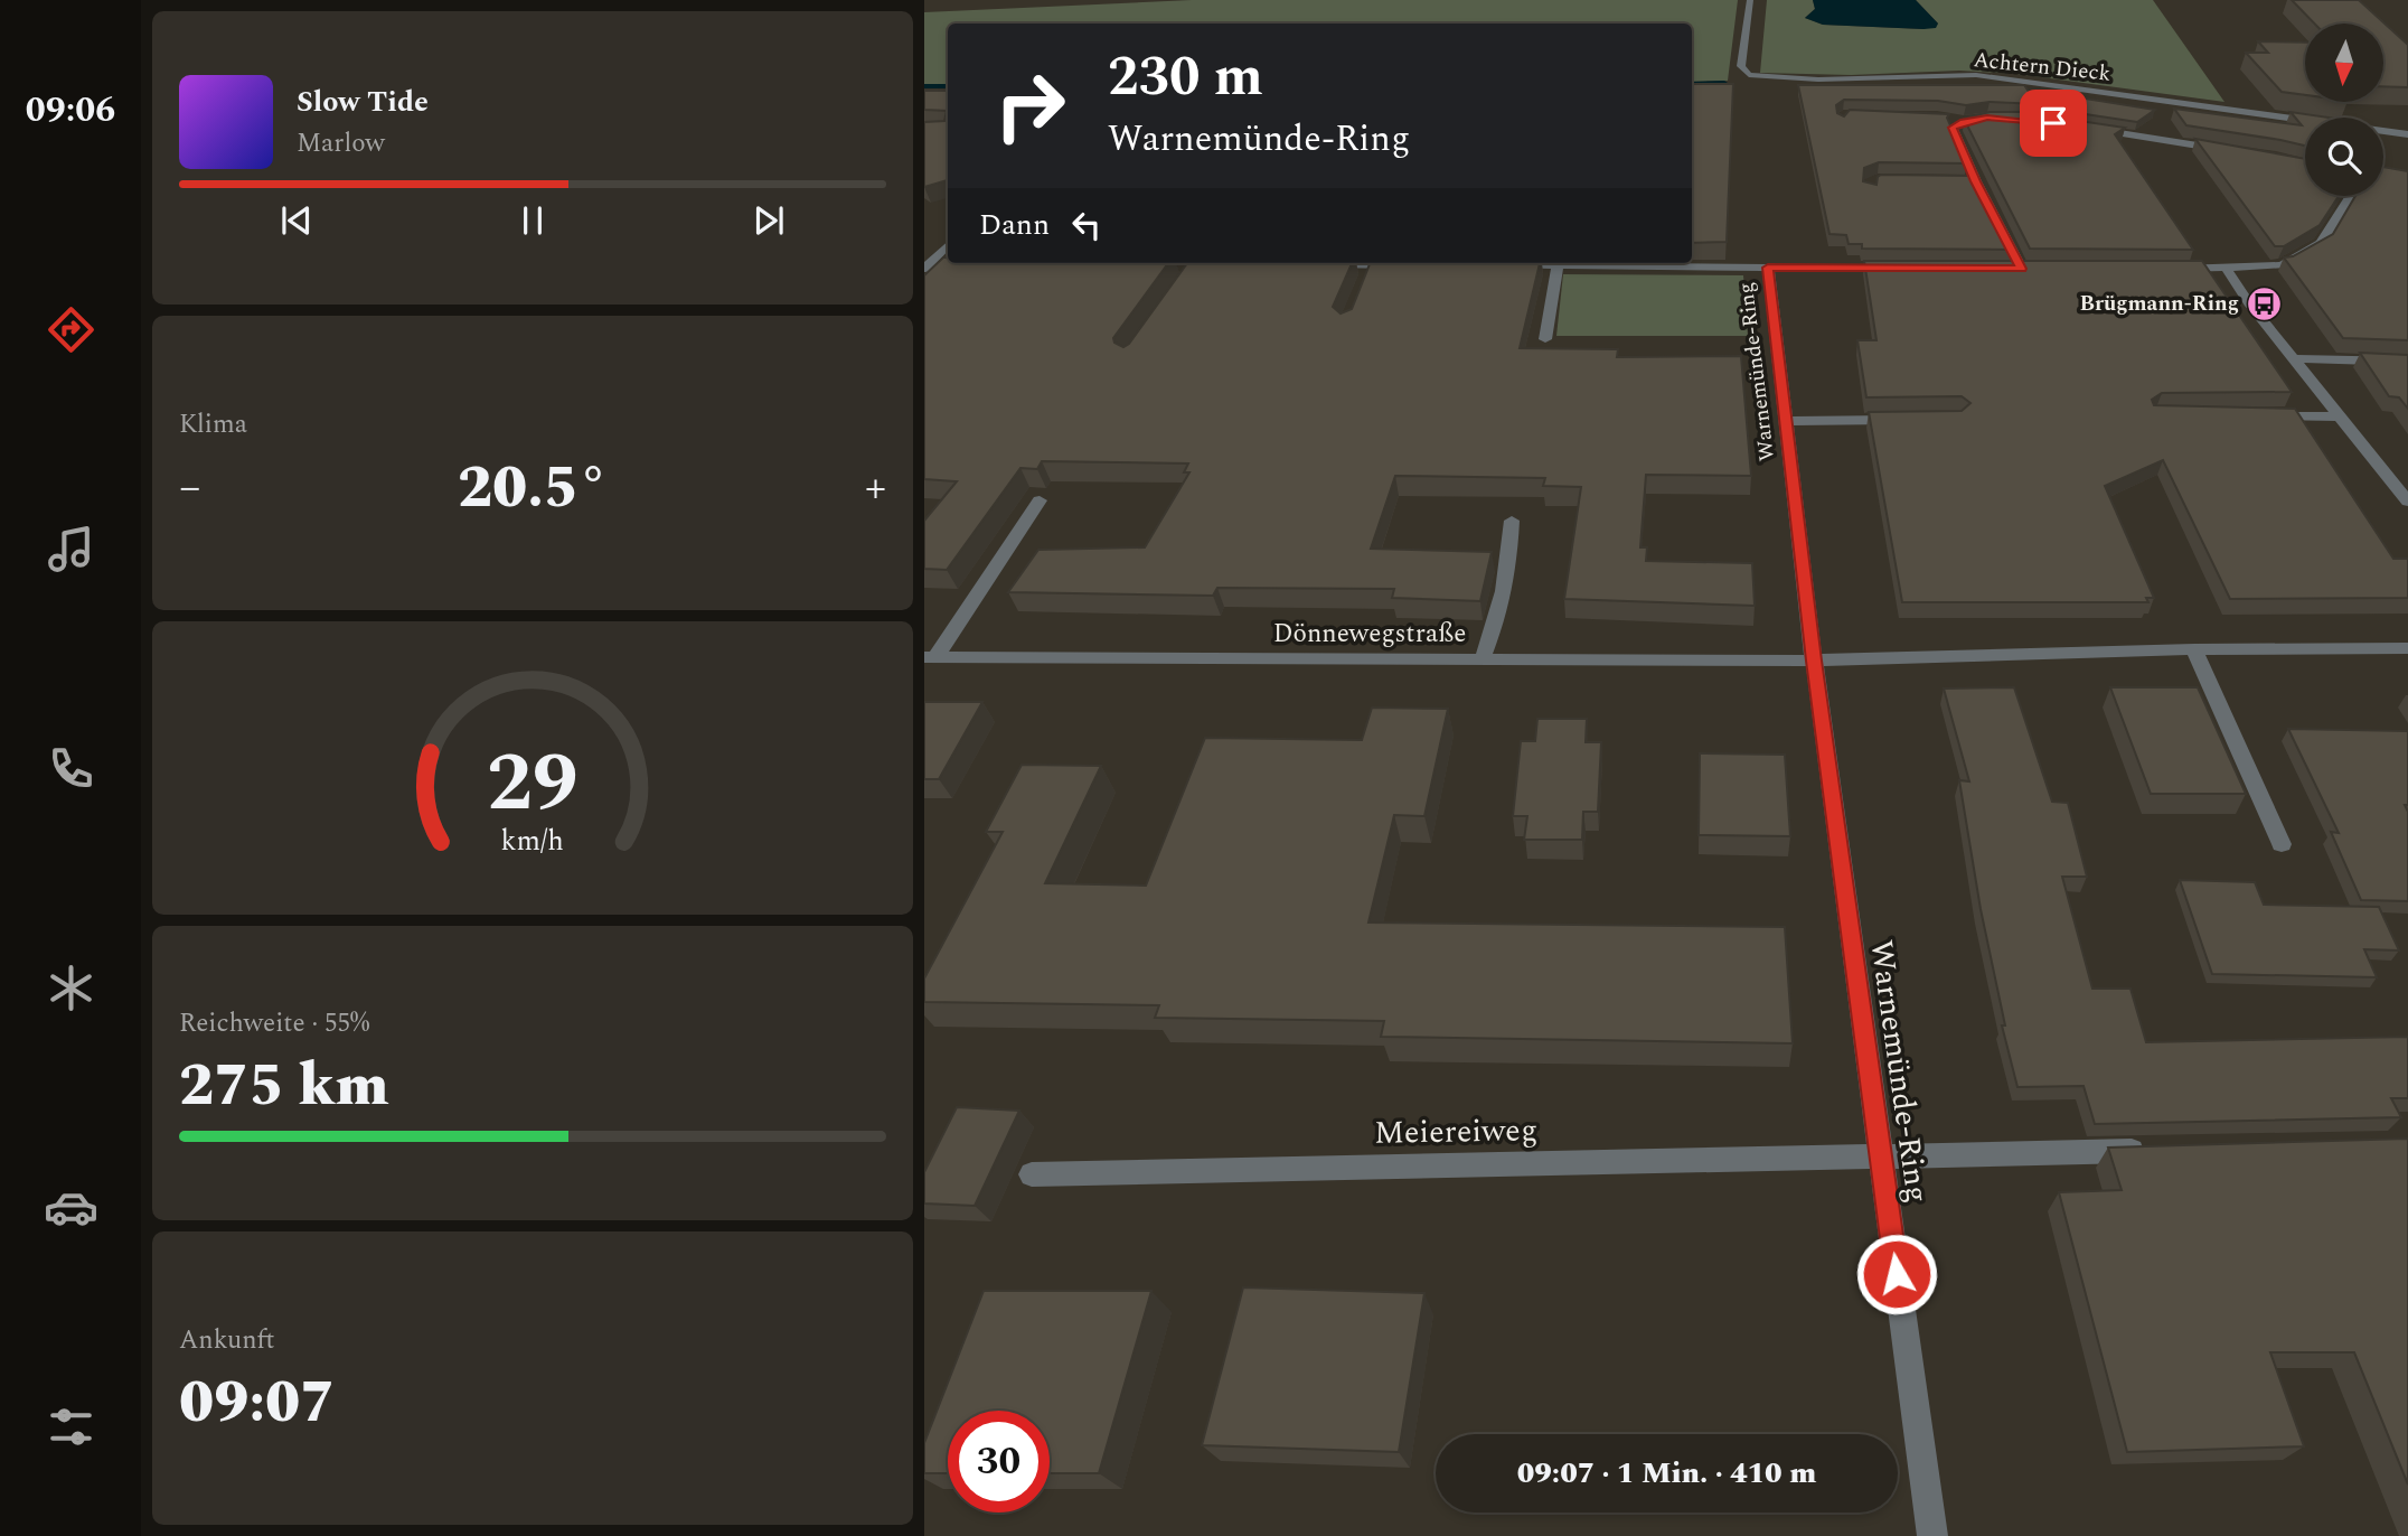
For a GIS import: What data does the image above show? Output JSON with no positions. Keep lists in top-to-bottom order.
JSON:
{
  "streets": {
    "street": [
      "Achtern Dieck",
      "Warnemünde-Ring",
      "Dönnewegstraße",
      "Meiereiweg"
    ]
  },
  "crossings": [
    ["Warnemünde-Ring", "Dönnewegstraße"],
    ["Warnemünde-Ring", "Meiereiweg"]
  ],
  "places": {
    "bus stop": ["Brügmann-Ring"]
  },
  "north": "bottom",
  "page": {
    "tabs": "09:06",
    "turn": ["230 m", "Warnemünde-Ring"],
    "song": ["Slow Tide", "Marlow"],
    "then": "Dann",
    "tile": [
      "Klima",
      ["Reichweite · 55%", "275 km"],
      ["Ankunft", "09:07"]
    ],
    "heat": ["−", "20.5°", "+"],
    "limit": "30",
    "trip": "09:07 · 1 Min. · 410 m",
    "gauge": ["29", "km/h"]
  }
}
